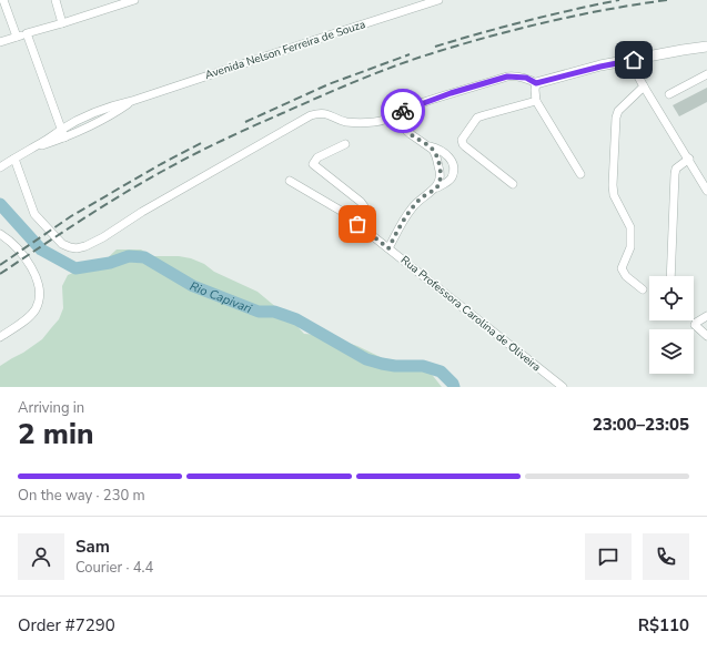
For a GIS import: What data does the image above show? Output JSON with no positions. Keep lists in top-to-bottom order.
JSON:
{
  "streets": {
    "street": ["Avenida Nelson Ferreira de Souza", "Rua Professora Carolina de Oliveira"]
  },
  "water": ["Rio Capivari"],
  "page": {
    "heading": ["2 min", "Arriving in", "23:00–23:05"],
    "panel": [
      "Sam",
      "Courier · 4.4",
      "Order #7290",
      "R$110"
    ],
    "bar": "On the way · 230 m"
  }
}
